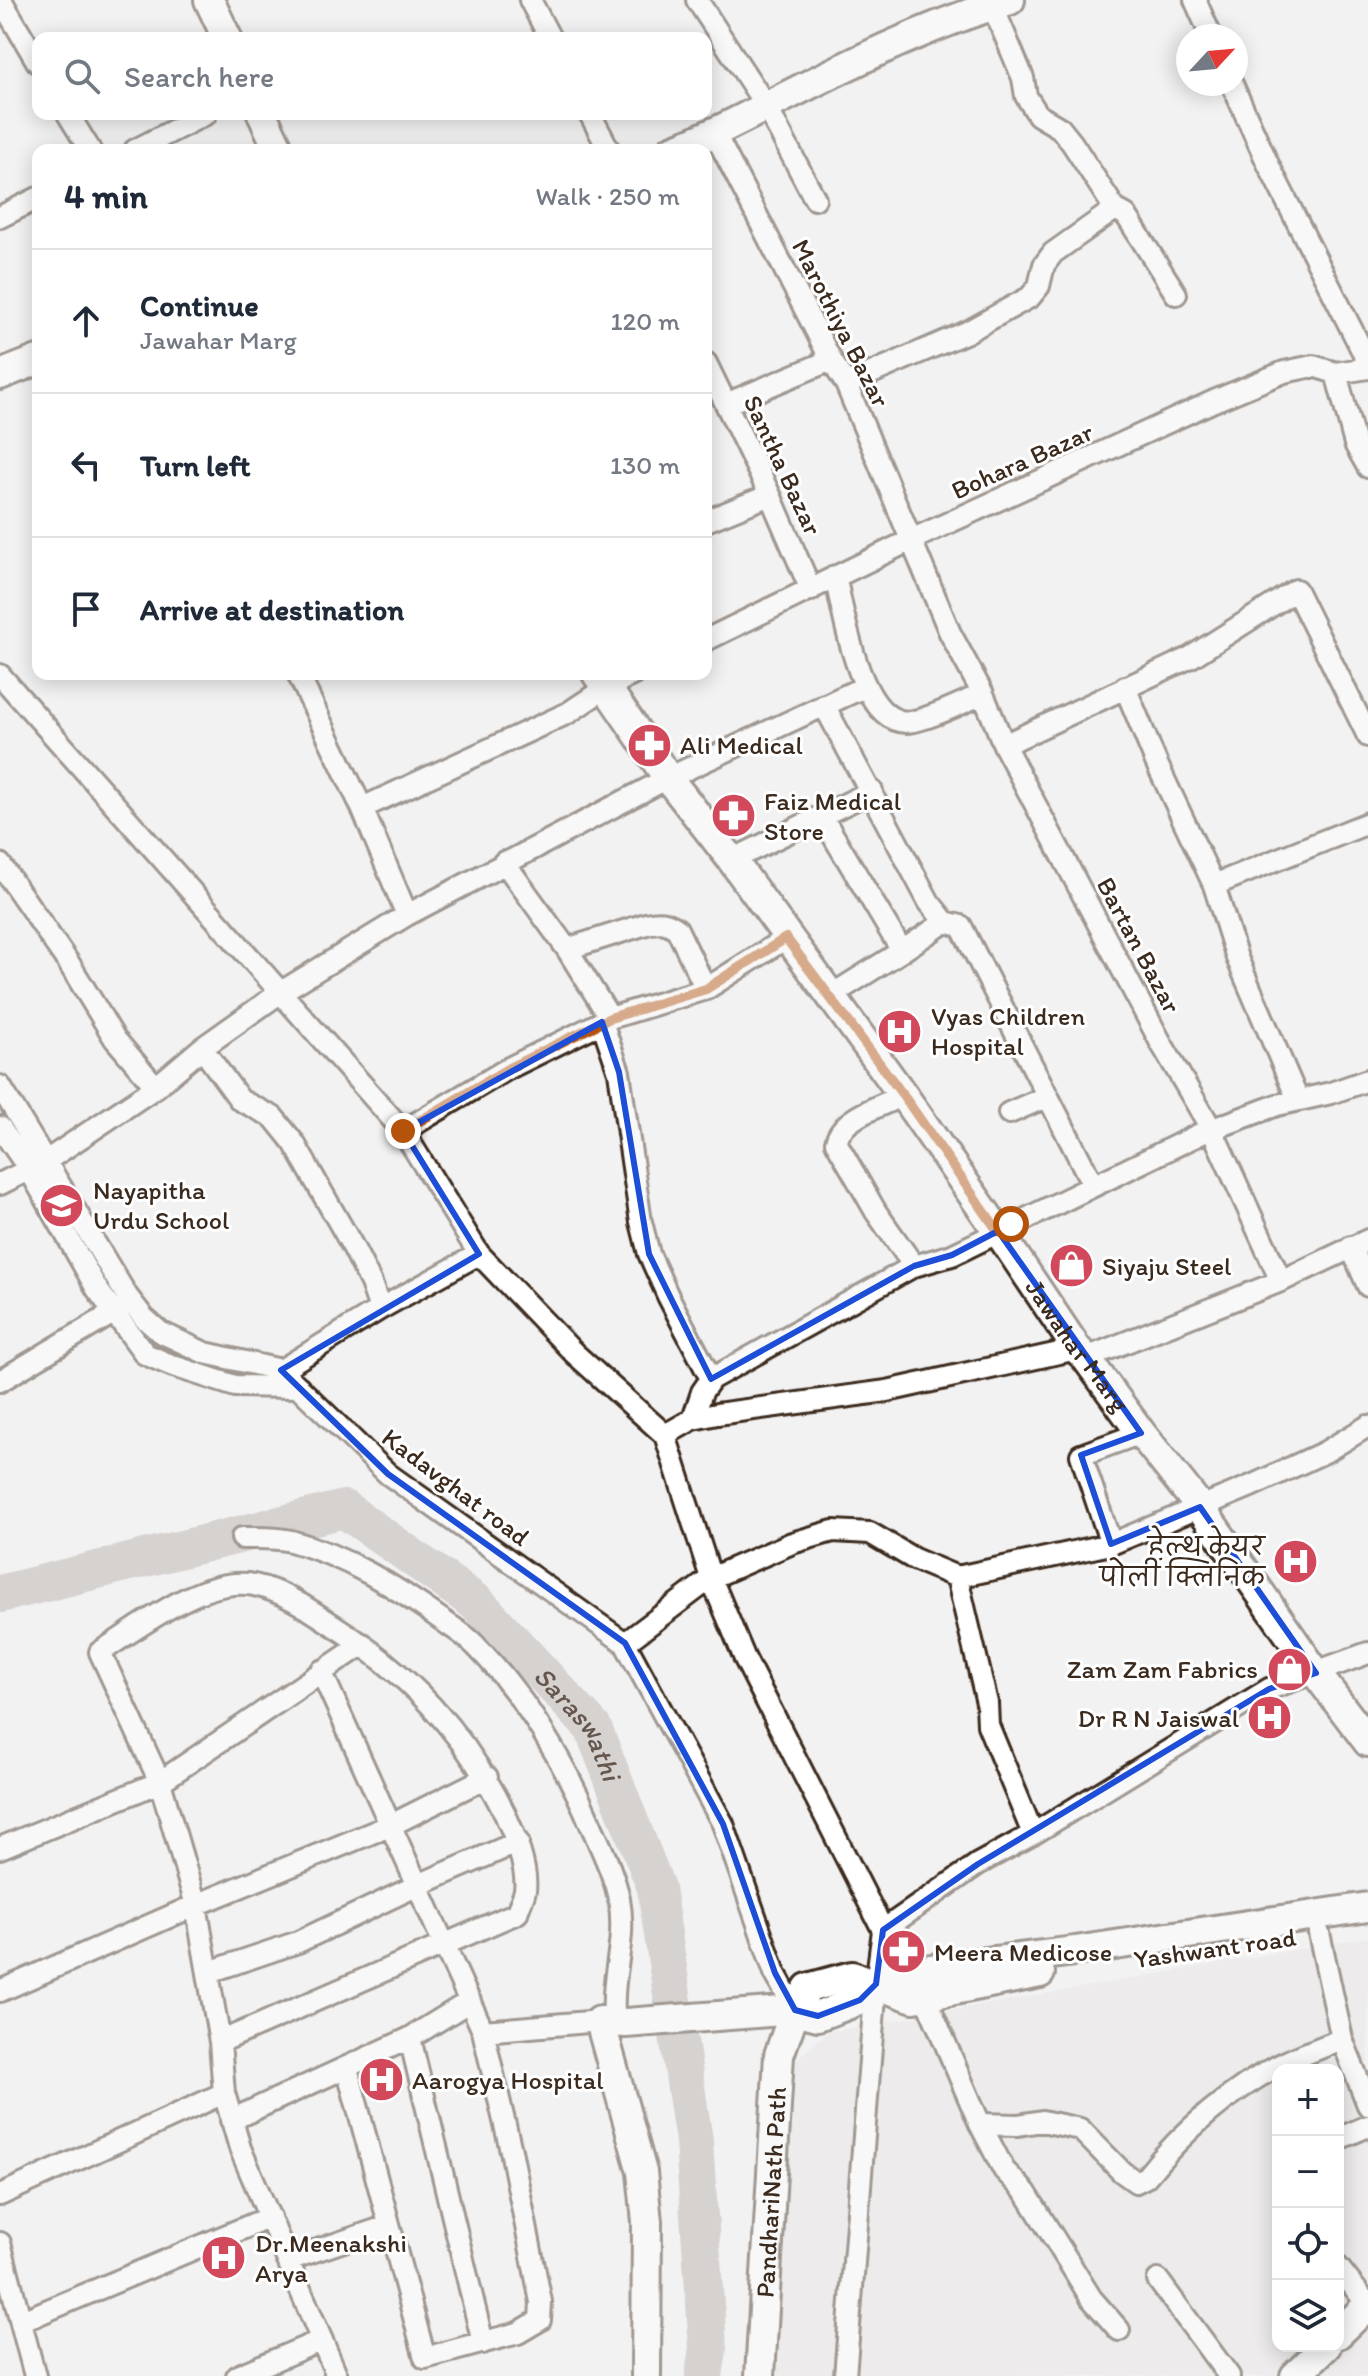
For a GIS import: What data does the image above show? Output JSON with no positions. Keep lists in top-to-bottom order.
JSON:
{
  "streets": {
    "main road": ["Jawahar Marg", "Yashwant road", "PandhariNath Path"],
    "street": [
      "Marothiya Bazar",
      "Bohara Bazar",
      "Santha Bazar",
      "Bartan Bazar",
      "Kadavghat road"
    ]
  },
  "crossings": [
    ["Marothiya Bazar", "Bohara Bazar"],
    ["Marothiya Bazar", "Bartan Bazar"],
    ["Bohara Bazar", "Santha Bazar"],
    ["Kadavghat road", "PandhariNath Path"]
  ],
  "water": ["Saraswathi"],
  "places": {
    "pharmacy": ["Ali Medical", "Faiz Medical Store", "Meera Medicose"],
    "hospital": [
      "Vyas Children Hospital",
      "हेल्थ केयर पोली क्लिनिक",
      "Dr R N Jaiswal",
      "Aarogya Hospital",
      "Dr.Meenakshi Arya"
    ],
    "school or university": ["Nayapitha Urdu School"],
    "shop": ["Siyaju Steel", "Zam Zam Fabrics"]
  },
  "north": "top right",
  "page": {
    "search": "Search here",
    "heading": ["4 min", "Walk · 250 m"],
    "list": [
      ["Continue", "Jawahar Marg", "120 m"],
      ["Turn left", "130 m"],
      "Arrive at destination"
    ],
    "map_buttons": ["+", "−"]
  }
}
